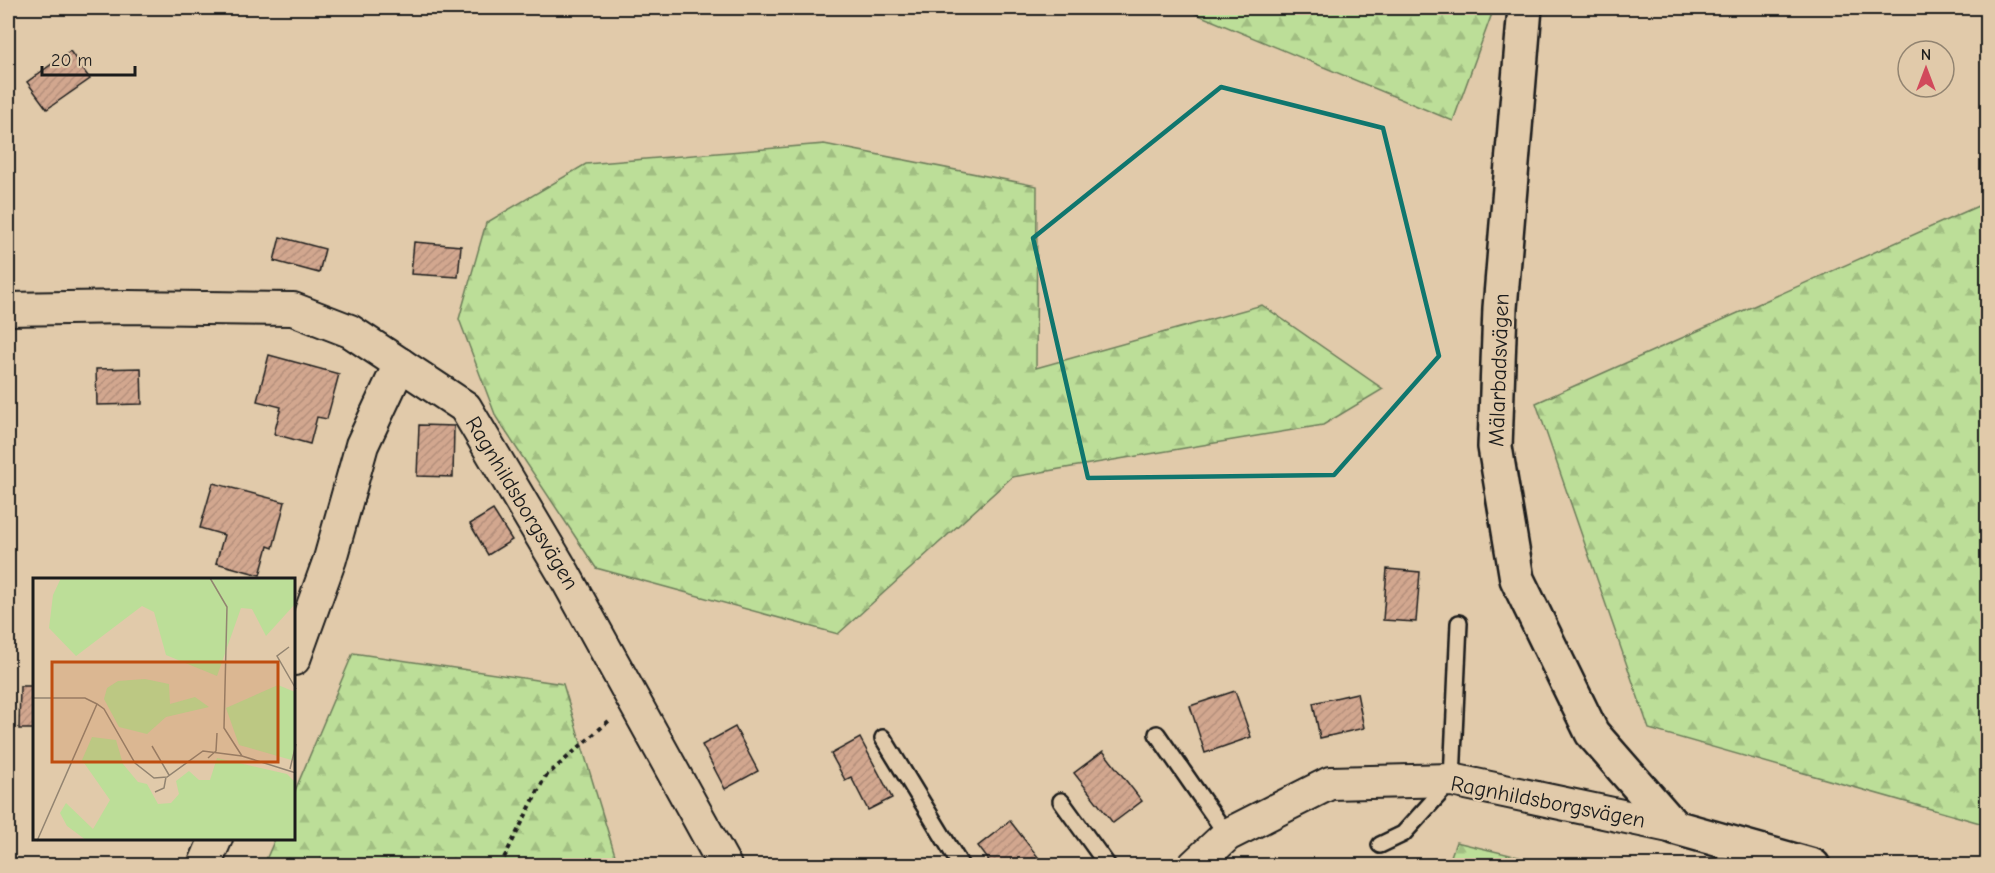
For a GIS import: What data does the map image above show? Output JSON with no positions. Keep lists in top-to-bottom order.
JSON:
{
  "streets": {
    "street": ["Mälarbadsvägen", "Ragnhildsborgsvägen"]
  },
  "crossings": [
    ["Mälarbadsvägen", "Ragnhildsborgsvägen"]
  ],
  "scale_bar": "20 m",
  "north": "top"
}
